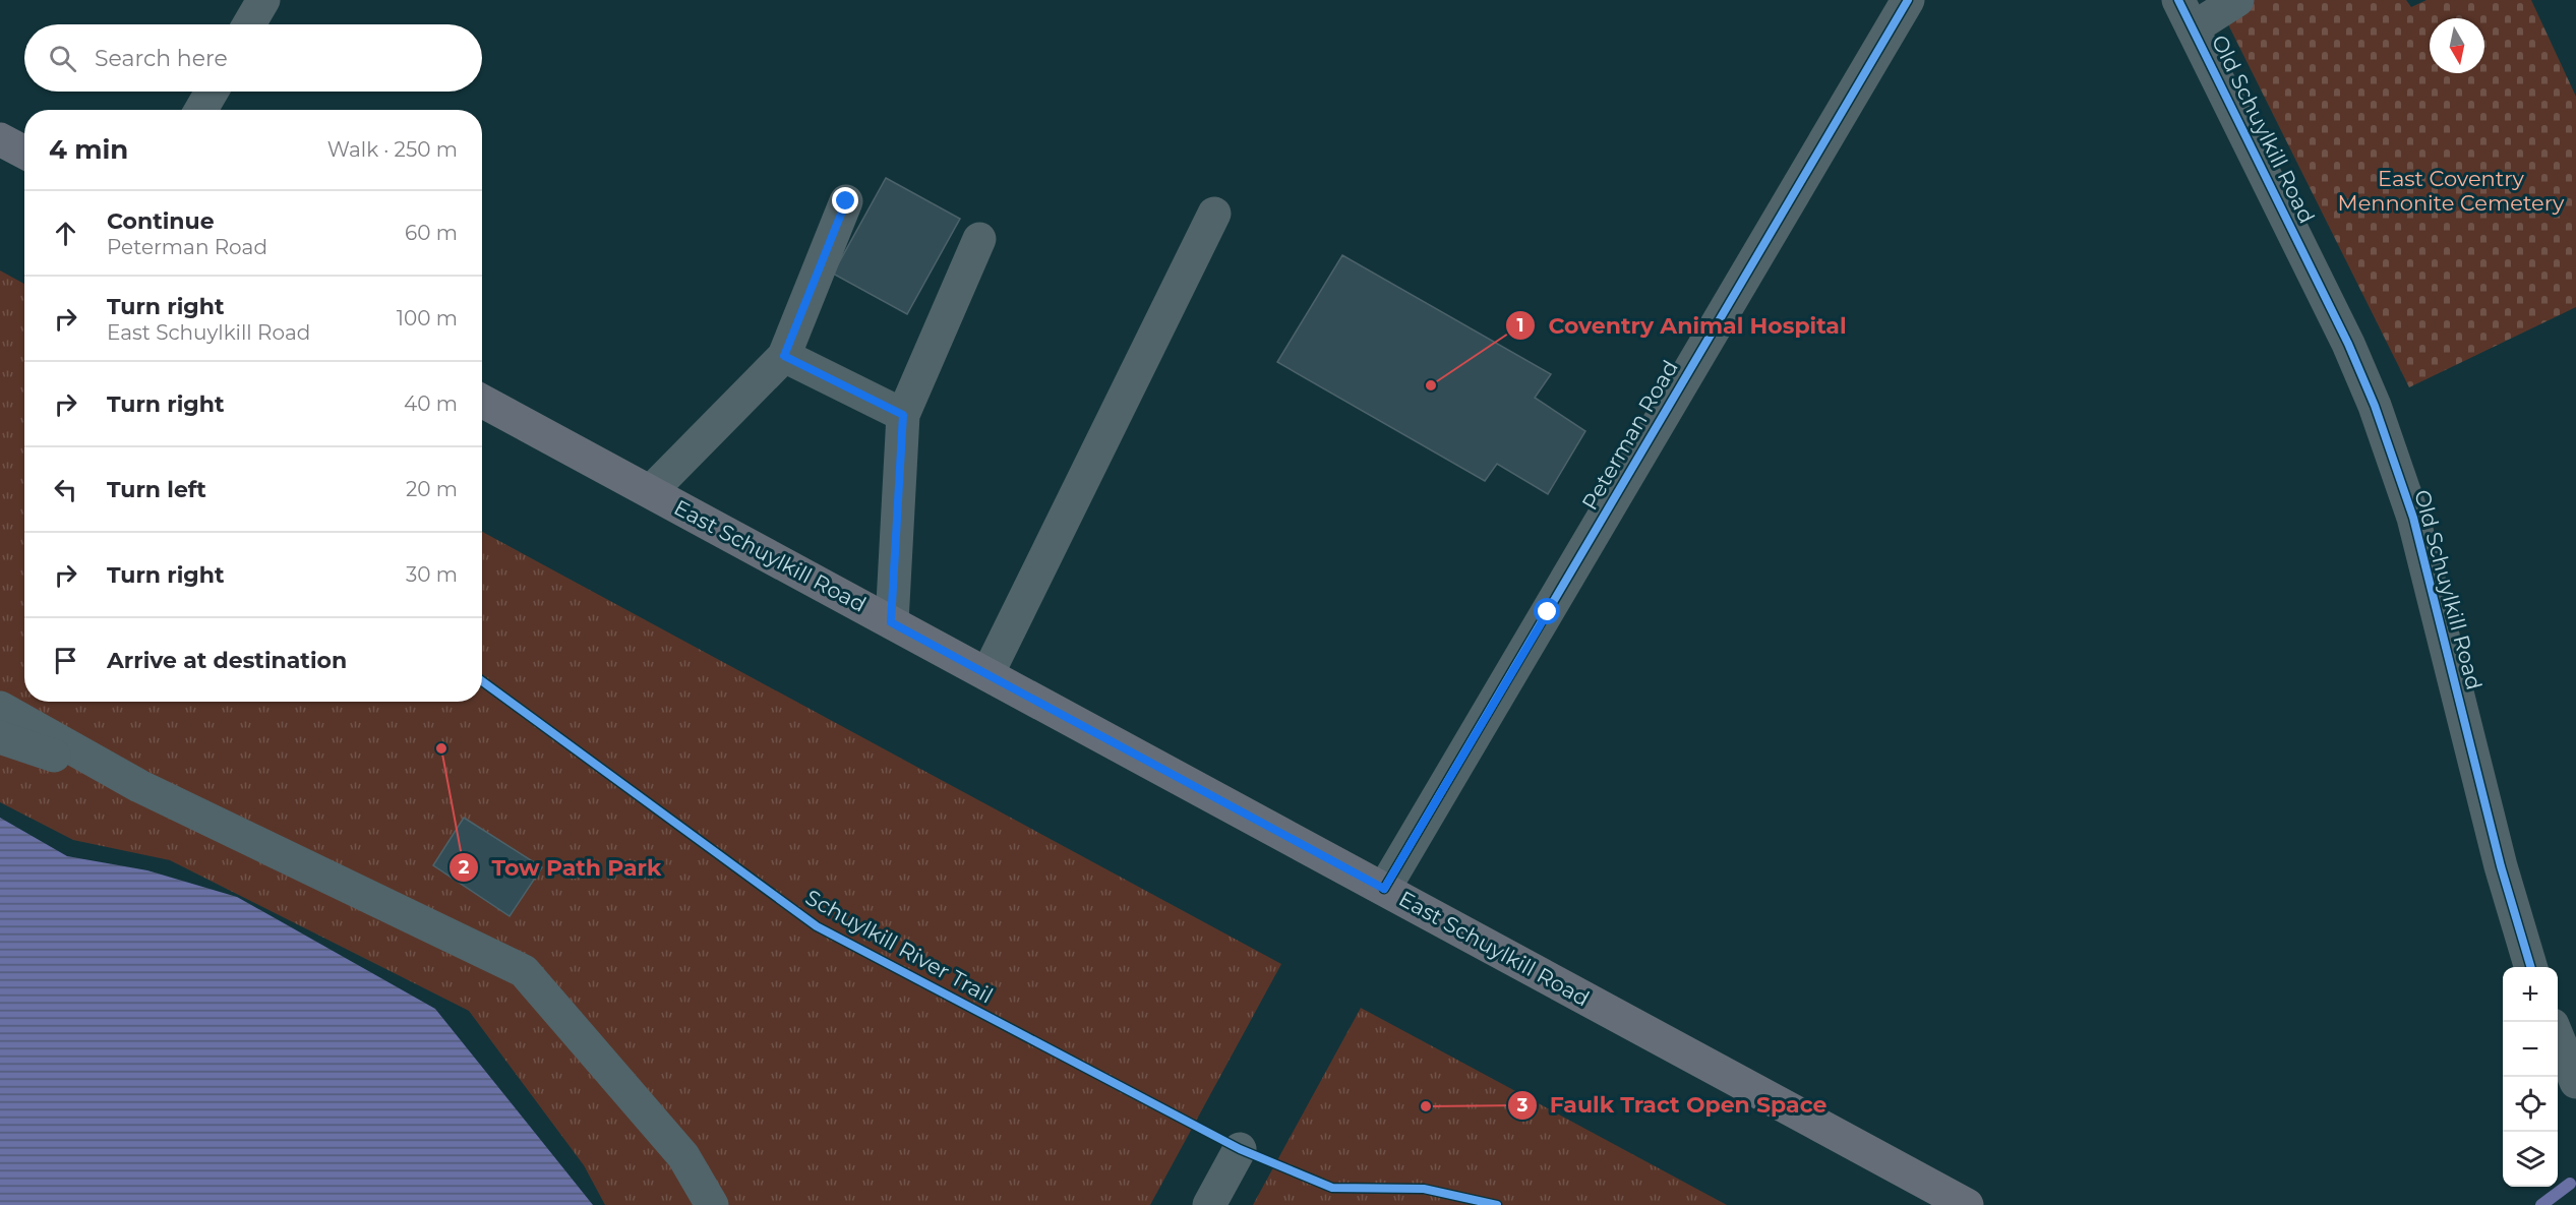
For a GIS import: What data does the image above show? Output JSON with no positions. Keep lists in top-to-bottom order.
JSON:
{
  "streets": {
    "main road": ["East Schuylkill Road"],
    "street": ["Old Schuylkill Road", "Peterman Road"],
    "cycle path": ["Schuylkill River Trail"]
  },
  "crossings": [
    ["Peterman Road", "East Schuylkill Road"]
  ],
  "parks": ["East Coventry Mennonite Cemetery"],
  "places": ["Coventry Animal Hospital", "Tow Path Park", "Faulk Tract Open Space"],
  "north": "bottom",
  "page": {
    "search": "Search here",
    "heading": ["4 min", "Walk · 250 m"],
    "list": [
      ["Continue", "Peterman Road", "60 m"],
      ["Turn right", "East Schuylkill Road", "100 m"],
      ["Turn right", "40 m"],
      ["Turn left", "20 m"],
      ["Turn right", "30 m"],
      "Arrive at destination"
    ],
    "map_buttons": ["+", "−"]
  }
}
